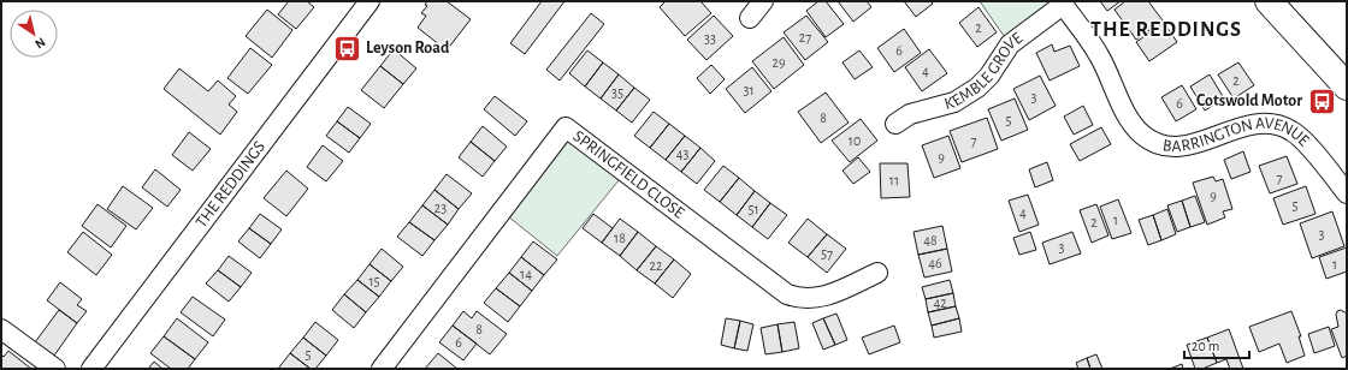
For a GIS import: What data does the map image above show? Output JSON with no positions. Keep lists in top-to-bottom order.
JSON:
{
  "streets": {
    "street": [
      "KEMBLE GROVE",
      "BARRINGTON AVENUE",
      "SPRINGFIELD CLOSE",
      "THE REDDINGS"
    ]
  },
  "crossings": [
    ["KEMBLE GROVE", "BARRINGTON AVENUE"]
  ],
  "districts": ["THE REDDINGS"],
  "places": {
    "bus stop": ["Leyson Road", "Cotswold Motor"]
  },
  "house_numbers": [
    "2",
    "27",
    "33",
    "6",
    "29",
    "4",
    "2",
    "31",
    "35",
    "3",
    "6",
    "8",
    "5",
    "10",
    "7",
    "43",
    "9",
    "7",
    "11",
    "9",
    "5",
    "23",
    "51",
    "4",
    "1",
    "2",
    "3",
    "18",
    "48",
    "3",
    "57",
    "46",
    "1",
    "22",
    "14",
    "15",
    "42",
    "8",
    "6",
    "5"
  ],
  "scale_bar": "20 m",
  "north": "bottom right"
}
